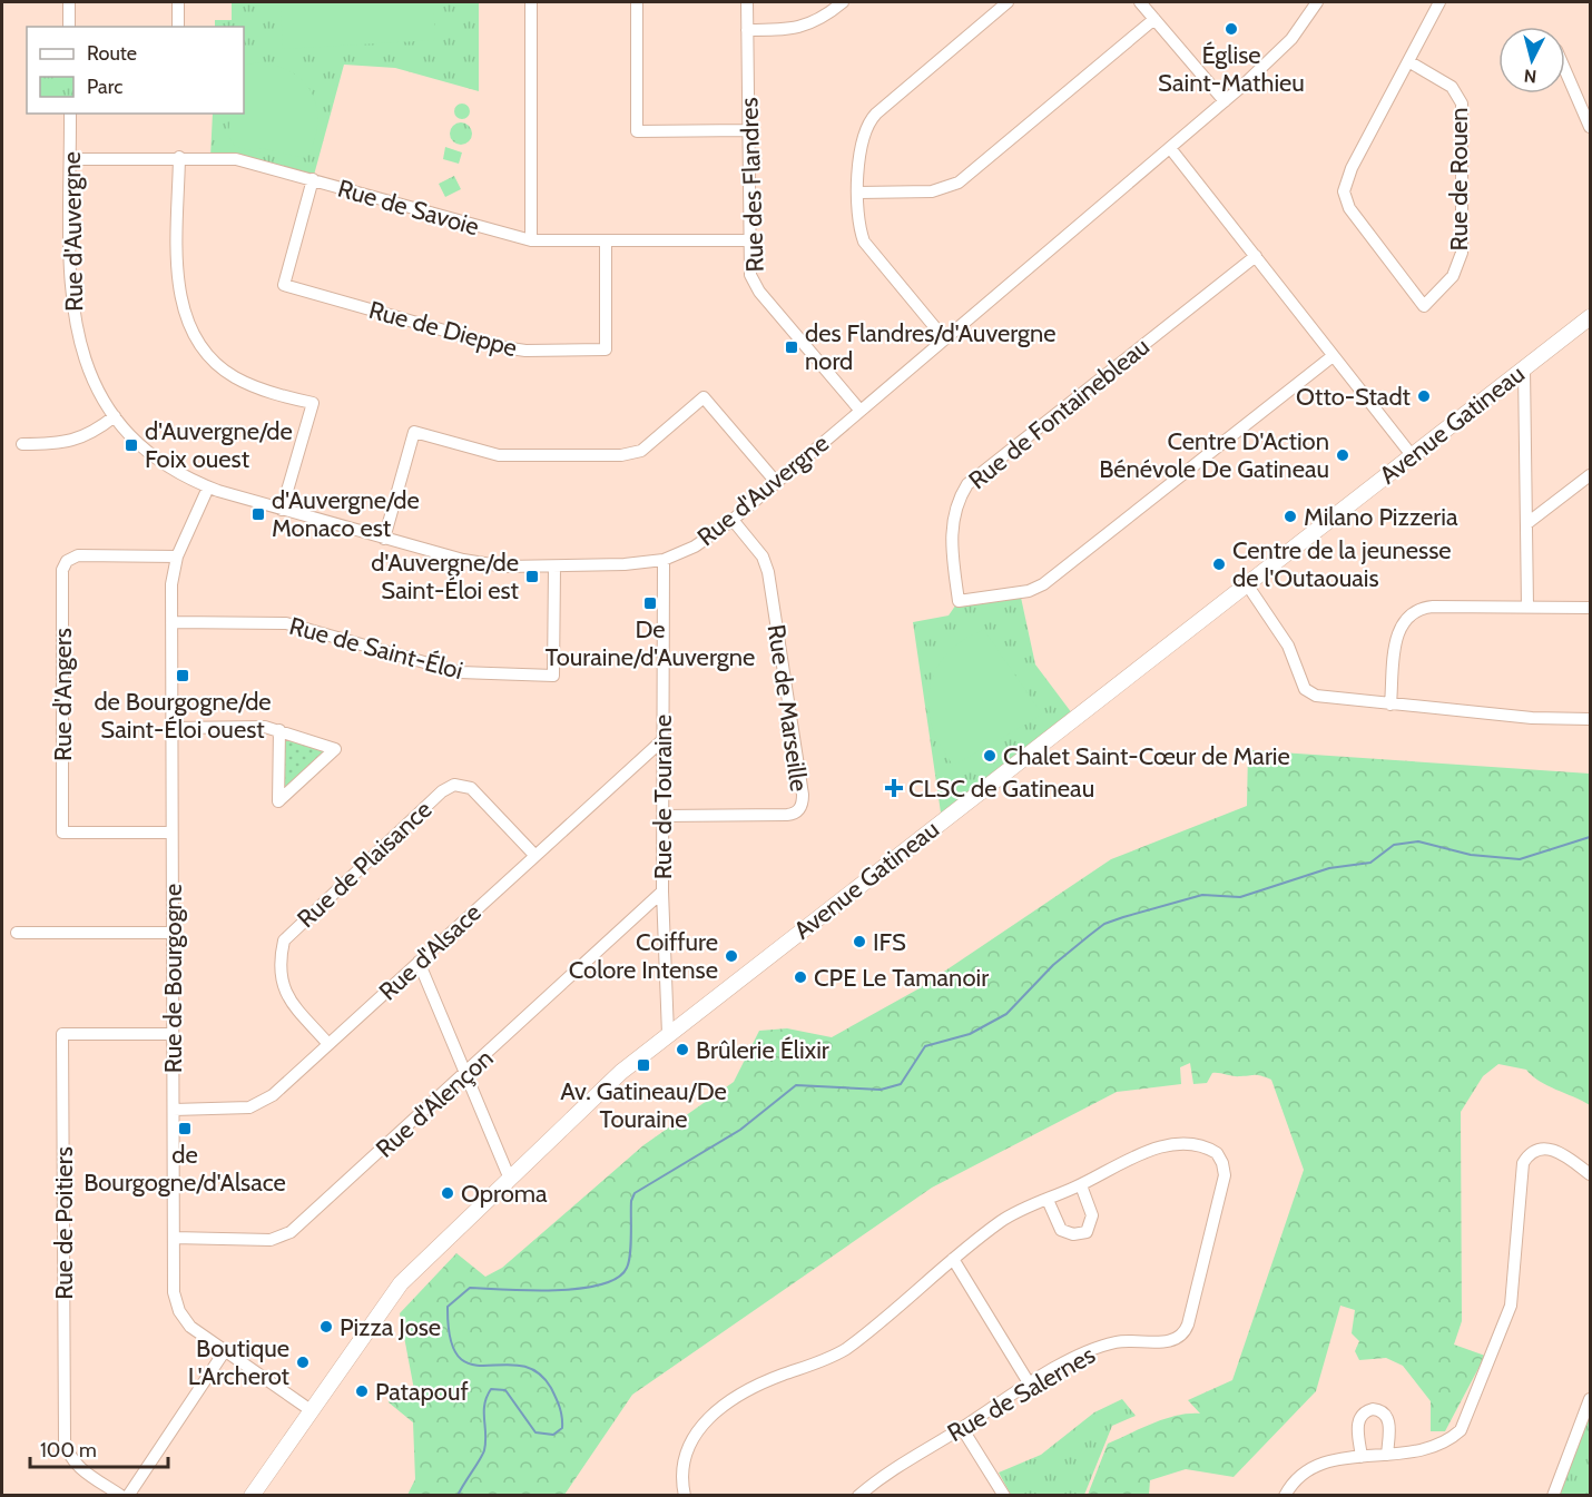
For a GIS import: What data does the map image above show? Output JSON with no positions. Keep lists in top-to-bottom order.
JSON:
{
  "streets": {
    "street": [
      "Rue de Rouen",
      "Rue des Flandres",
      "Rue de Savoie",
      "Rue d'Auvergne",
      "Rue de Dieppe",
      "Rue de Fontainebleau",
      "Avenue Gatineau",
      "Rue de Saint-Éloi",
      "Rue d'Angers",
      "Rue de Marseille",
      "Rue de Touraine",
      "Rue de Plaisance",
      "Rue d'Alsace",
      "Rue de Bourgogne",
      "Rue d'Alençon",
      "Rue de Poitiers",
      "Rue de Salernes"
    ]
  },
  "crossings": [
    ["Rue des Flandres", "Rue de Savoie"],
    ["Rue des Flandres", "Rue d'Auvergne"],
    ["Rue de Savoie", "Rue d'Auvergne"],
    ["Rue de Savoie", "Rue de Dieppe"],
    ["Rue d'Auvergne", "Rue de Saint-Éloi"],
    ["Rue d'Auvergne", "Rue de Marseille"],
    ["Rue d'Auvergne", "Rue de Touraine"],
    ["Rue d'Auvergne", "Rue de Bourgogne"],
    ["Avenue Gatineau", "Rue de Touraine"],
    ["Avenue Gatineau", "Rue de Bourgogne"],
    ["Rue de Saint-Éloi", "Rue de Bourgogne"],
    ["Rue d'Angers", "Rue de Bourgogne"],
    ["Rue de Marseille", "Rue de Touraine"],
    ["Rue de Touraine", "Rue d'Alsace"],
    ["Rue de Touraine", "Rue d'Alençon"],
    ["Rue de Plaisance", "Rue d'Alsace"],
    ["Rue d'Alsace", "Rue de Bourgogne"],
    ["Rue de Bourgogne", "Rue d'Alençon"],
    ["Rue de Bourgogne", "Rue de Poitiers"]
  ],
  "places": {
    "other": [
      "Église Saint-Mathieu",
      "Otto-Stadt",
      "Centre D'Action Bénévole De Gatineau",
      "Milano Pizzeria",
      "Centre de la jeunesse de l'Outaouais",
      "Chalet Saint-Cœur de Marie",
      "IFS",
      "Coiffure Colore Intense",
      "CPE Le Tamanoir",
      "Brûlerie Élixir",
      "Oproma",
      "Pizza Jose",
      "Boutique L'Archerot",
      "Patapouf"
    ],
    "transit": [
      "des Flandres/d'Auvergne nord",
      "d'Auvergne/de Foix ouest",
      "d'Auvergne/de Monaco est",
      "d'Auvergne/de Saint-Éloi est",
      "De Touraine/d'Auvergne",
      "de Bourgogne/de Saint-Éloi ouest",
      "Av. Gatineau/De Touraine",
      "de Bourgogne/d'Alsace"
    ],
    "health": ["CLSC de Gatineau"]
  },
  "legend": ["Route", "Parc"],
  "scale_bar": "100 m",
  "north": "bottom"
}
